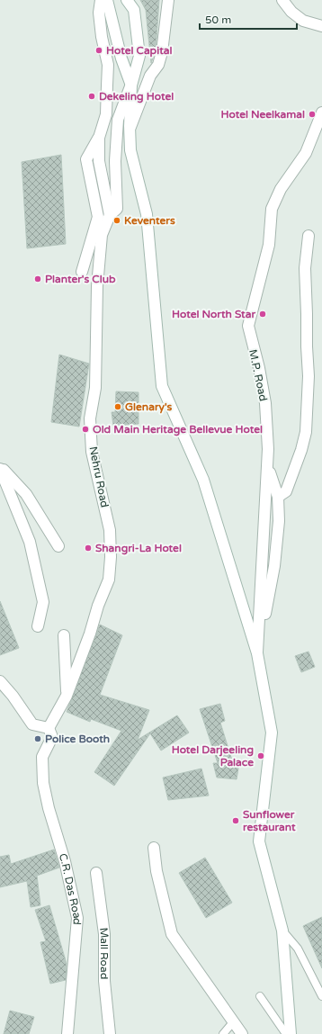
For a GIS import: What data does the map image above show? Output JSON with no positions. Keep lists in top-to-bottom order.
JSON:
{
  "streets": {
    "street": [
      "M.P. Road",
      "Nehru Road",
      "C.R. Das Road",
      "Mall Road"
    ]
  },
  "crossings": [
    ["Nehru Road", "C.R. Das Road"]
  ],
  "places": [
    "Hotel Capital",
    "Dekeling Hotel",
    "Hotel Neelkamal",
    "Keventers",
    "Planter's Club",
    "Hotel North Star",
    "Glenary's",
    "Old Main Heritage Bellevue Hotel",
    "Shangri-La Hotel",
    "Police Booth",
    "Hotel Darjeeling Palace",
    "Sunflower restaurant"
  ],
  "scale_bar": "50 m"
}
